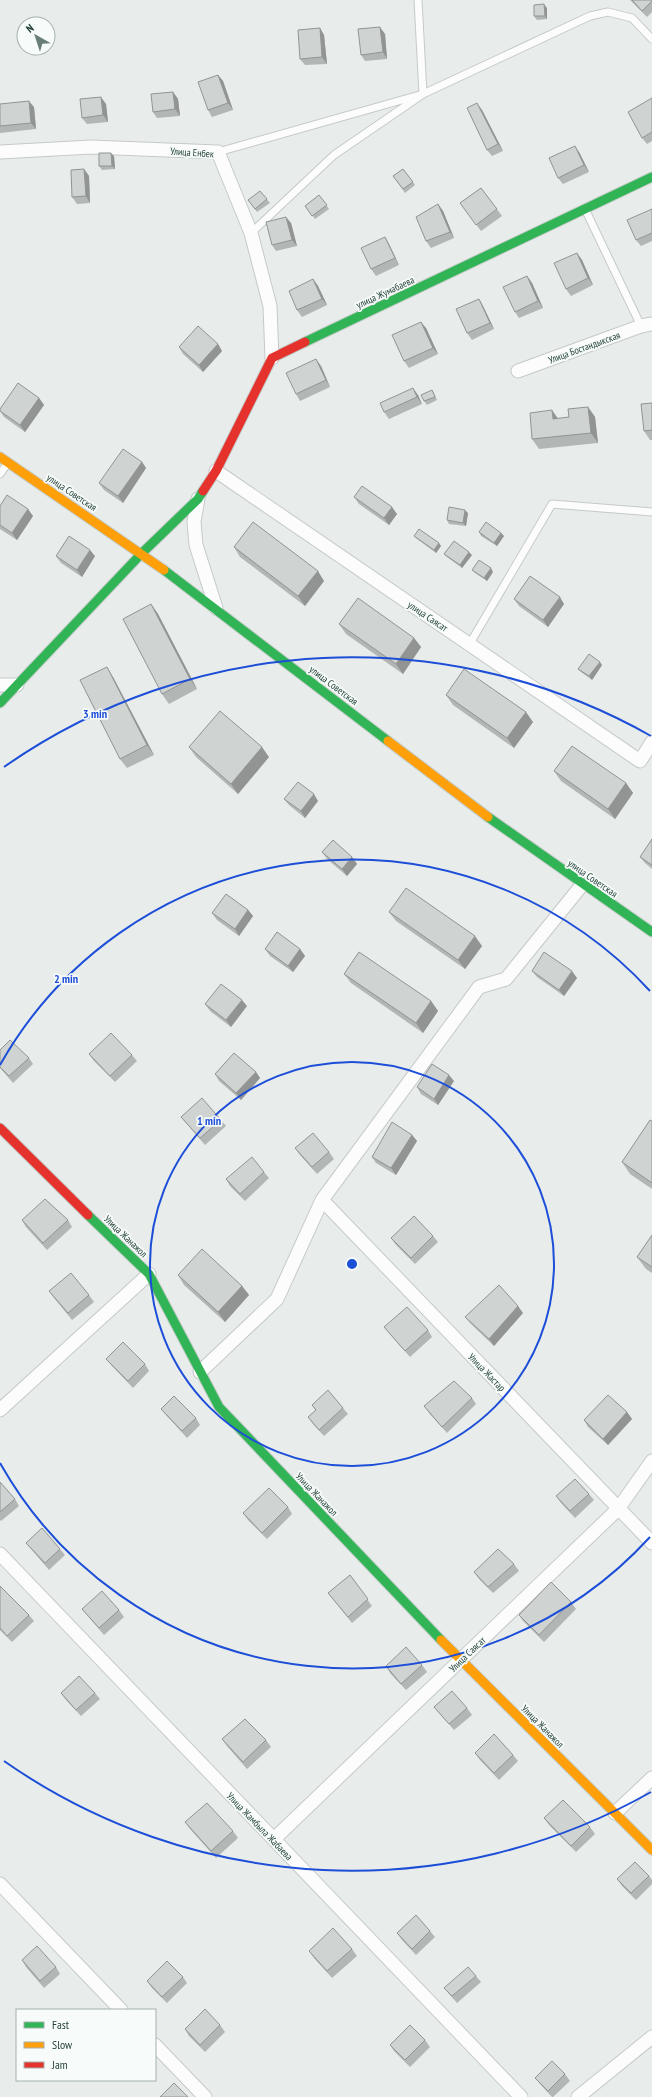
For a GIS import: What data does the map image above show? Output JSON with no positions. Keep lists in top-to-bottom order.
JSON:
{
  "streets": {
    "street": [
      "Улица Енбек",
      "улица Жумабаева",
      "Улица Бостандыкская",
      "улица Советская",
      "улица Саясат",
      "Улица Жанажол",
      "Улица Жастар",
      "Улица Саясат",
      "Улица Жамбыла Жабаева"
    ]
  },
  "crossings": [
    ["Улица Енбек", "улица Жумабаева"],
    ["Улица Жанажол", "Улица Саясат"],
    ["Улица Жастар", "Улица Саясат"],
    ["Улица Саясат", "Улица Жамбыла Жабаева"]
  ],
  "legend": ["Fast", "Slow", "Jam"],
  "north": "top left",
  "rings": ["3 min", "2 min", "1 min"]
}
